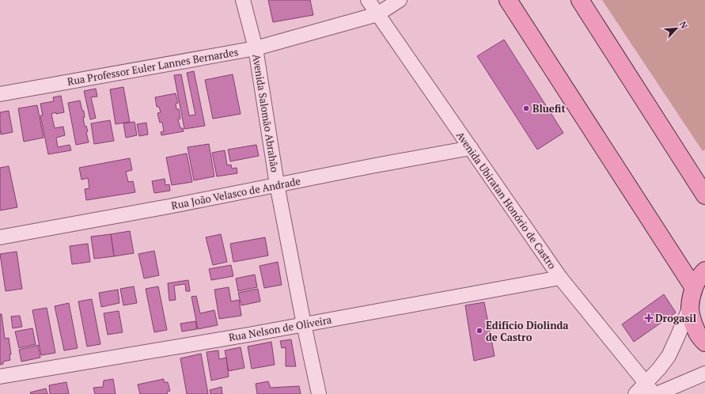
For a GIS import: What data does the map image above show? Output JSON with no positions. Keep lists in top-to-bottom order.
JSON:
{
  "streets": {
    "street": [
      "Rua Professor Euler Lannes Bernardes",
      "Avenida Salomão Abrahão",
      "Rua João Velasco de Andrade",
      "Avenida Ubiratan Honório de Castro",
      "Rua Nelson de Oliveira"
    ]
  },
  "crossings": [
    ["Rua Professor Euler Lannes Bernardes", "Avenida Salomão Abrahão"],
    ["Rua Professor Euler Lannes Bernardes", "Avenida Ubiratan Honório de Castro"],
    ["Avenida Salomão Abrahão", "Rua João Velasco de Andrade"],
    ["Avenida Salomão Abrahão", "Rua Nelson de Oliveira"],
    ["Rua João Velasco de Andrade", "Avenida Ubiratan Honório de Castro"],
    ["Avenida Ubiratan Honório de Castro", "Rua Nelson de Oliveira"]
  ],
  "places": {
    "other": ["Bluefit", "Edifício Diolinda de Castro"],
    "health": ["Drogasil"]
  },
  "north": "top right"
}
